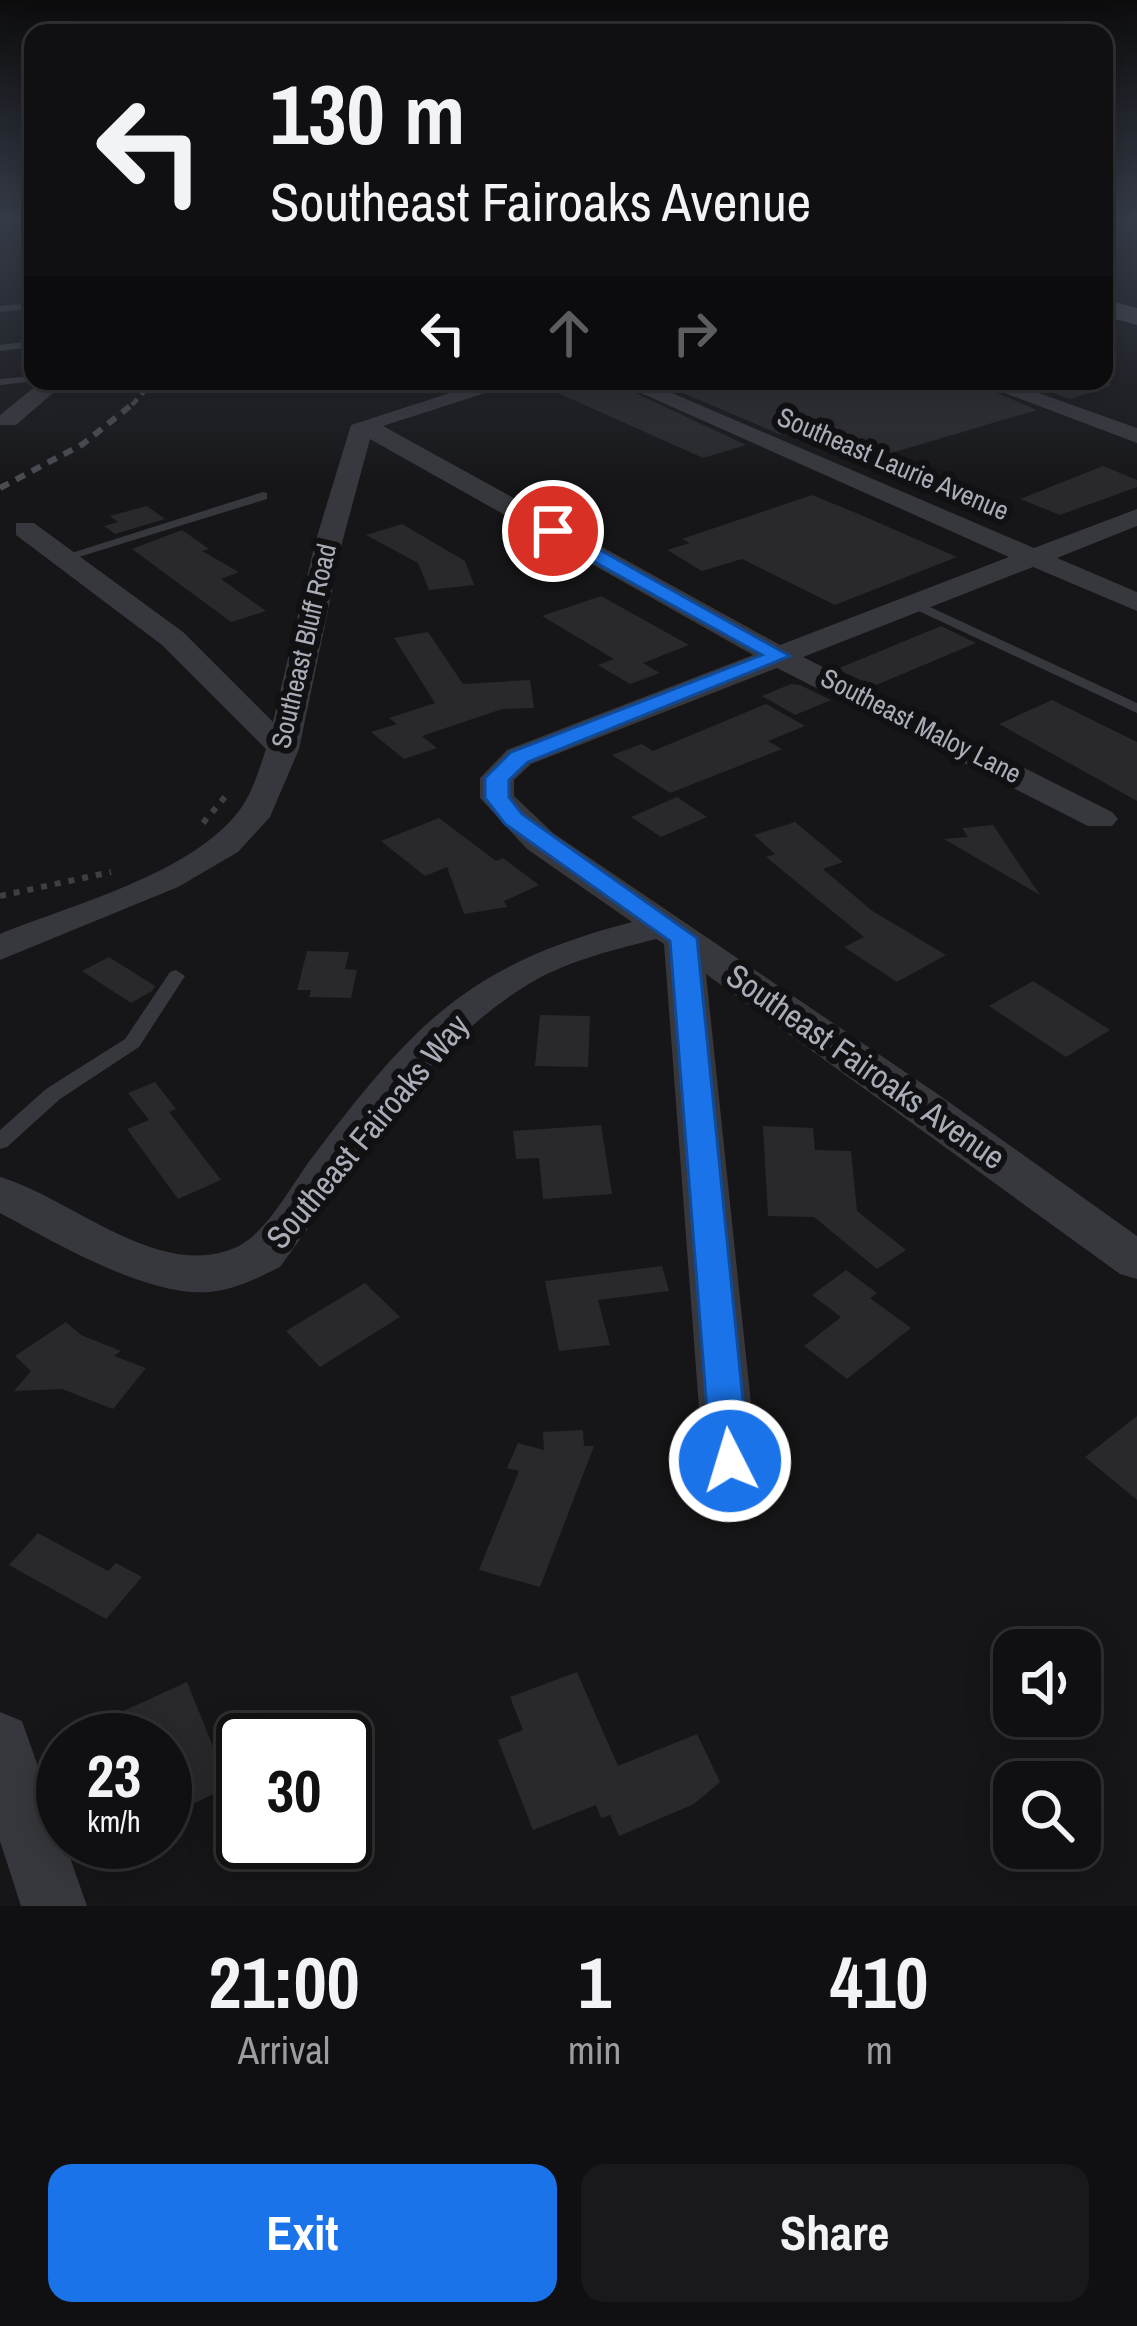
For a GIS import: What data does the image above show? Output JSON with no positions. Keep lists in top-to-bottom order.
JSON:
{
  "streets": {
    "street": [
      "Southeast Laurie Avenue",
      "Southeast Bluff Road",
      "Southeast Maloy Lane",
      "Southeast Fairoaks Avenue",
      "Southeast Fairoaks Way"
    ]
  },
  "crossings": [
    ["Southeast Bluff Road", "Southeast Maloy Lane"],
    ["Southeast Maloy Lane", "Southeast Fairoaks Avenue"],
    ["Southeast Fairoaks Avenue", "Southeast Fairoaks Way"]
  ],
  "page": {
    "turn": ["130 m", "Southeast Fairoaks Avenue"],
    "speed": "23 km/h",
    "limit": "30",
    "eta": [
      "21:00",
      "Arrival",
      "1",
      "min",
      "410",
      "m"
    ],
    "buttons": ["Exit", "Share"]
  }
}
